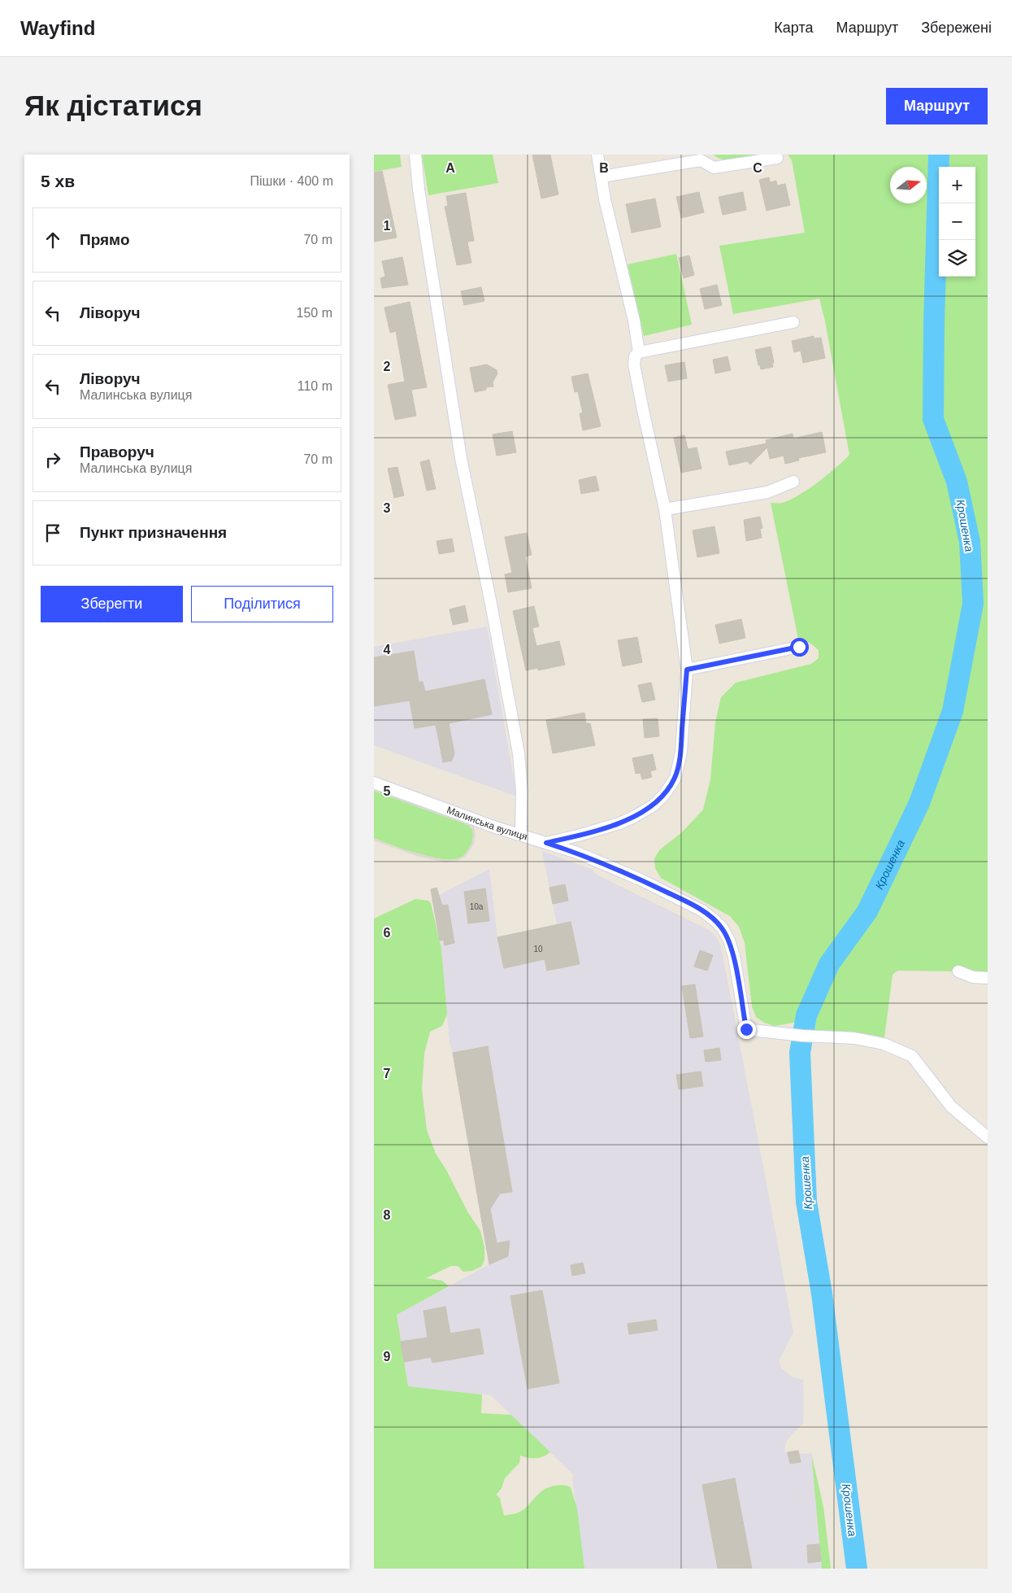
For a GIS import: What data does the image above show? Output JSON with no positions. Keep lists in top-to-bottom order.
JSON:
{
  "streets": {
    "street": ["Малинська вулиця"]
  },
  "water": ["Крошенка"],
  "house_numbers": ["10а", "10"],
  "north": "right",
  "page": {
    "header": "Wayfind",
    "nav": ["Карта", "Маршрут", "Збережені"],
    "buttons": [
      "Маршрут",
      ["Зберегти", "Поділитися"]
    ],
    "title": "Як дістатися",
    "heading": ["5 хв", "Пішки · 400 m"],
    "map_buttons": ["+", "−"],
    "list": [
      ["Прямо", "70 m"],
      ["Ліворуч", "150 m"],
      ["Ліворуч", "Малинська вулиця", "110 m"],
      ["Праворуч", "Малинська вулиця", "70 m"],
      "Пункт призначення"
    ]
  },
  "grid": {
    "columns": ["A", "B", "C"],
    "rows": [
      "1",
      "2",
      "3",
      "4",
      "5",
      "6",
      "7",
      "8",
      "9"
    ]
  }
}
